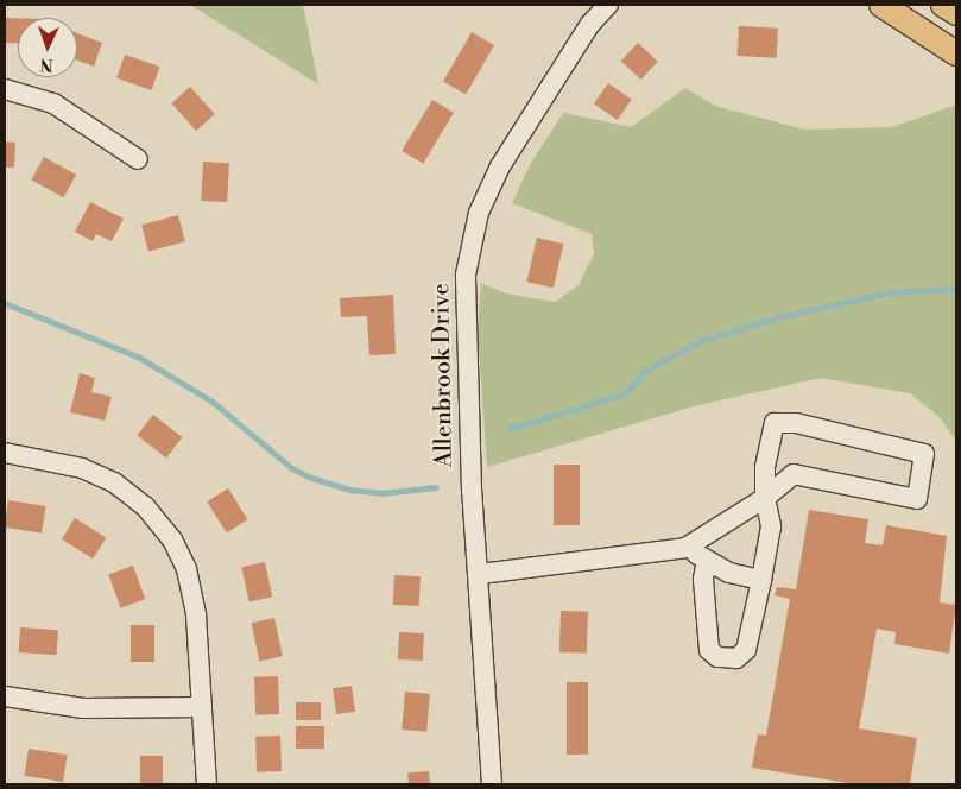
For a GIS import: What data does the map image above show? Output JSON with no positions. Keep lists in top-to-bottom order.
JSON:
{
  "streets": {
    "street": ["Allenbrook Drive"]
  },
  "north": "bottom"
}
